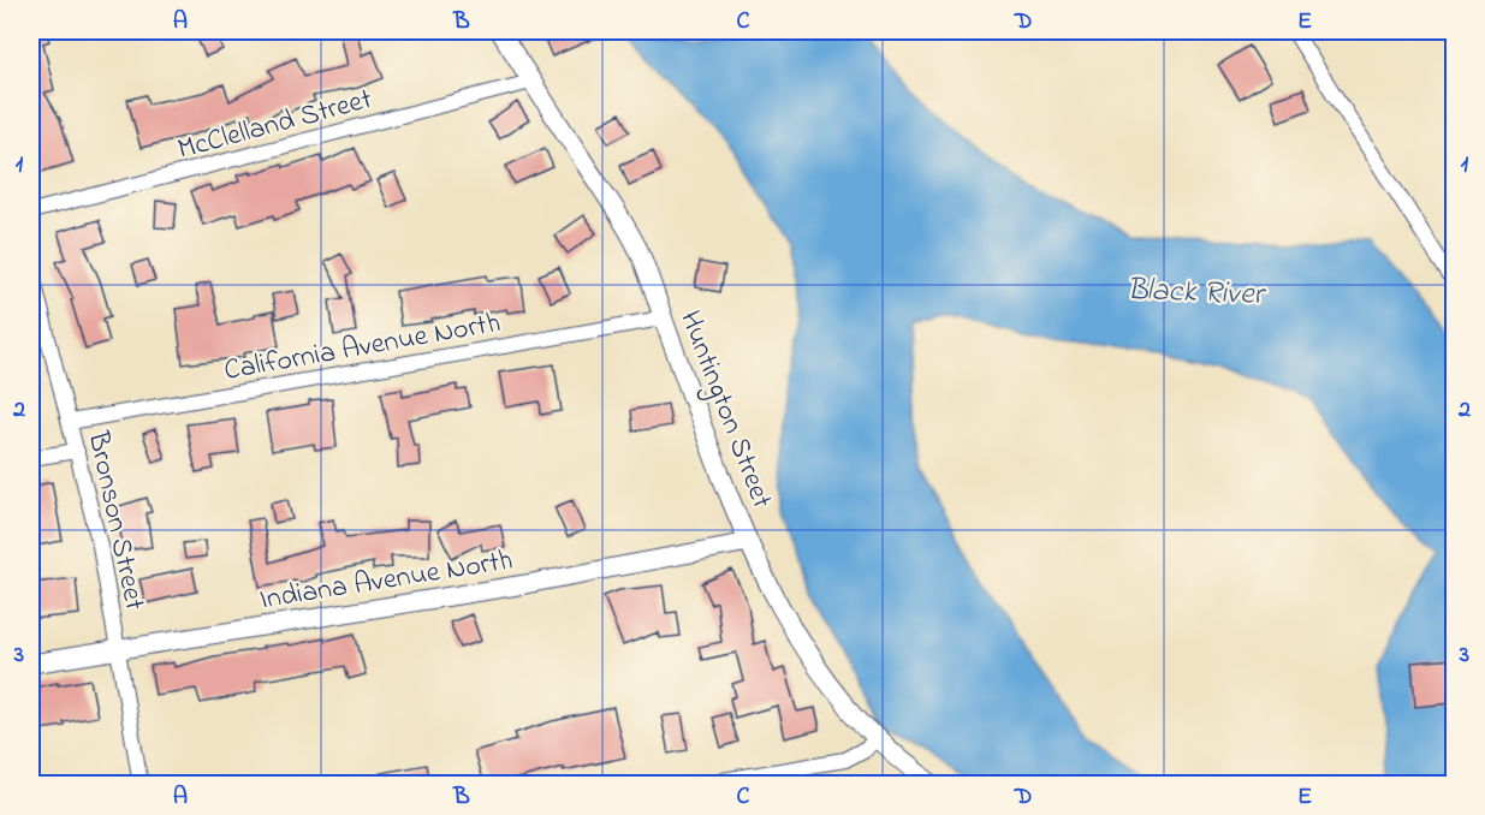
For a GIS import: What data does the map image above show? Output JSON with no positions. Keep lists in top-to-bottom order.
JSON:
{
  "streets": {
    "street": [
      "McClelland Street",
      "California Avenue North",
      "Huntington Street",
      "Bronson Street",
      "Indiana Avenue North"
    ]
  },
  "crossings": [
    ["McClelland Street", "Huntington Street"],
    ["California Avenue North", "Huntington Street"],
    ["California Avenue North", "Bronson Street"],
    ["Huntington Street", "Indiana Avenue North"],
    ["Bronson Street", "Indiana Avenue North"]
  ],
  "water": ["Black River"],
  "grid": {
    "columns": [
      "A",
      "B",
      "C",
      "D",
      "E"
    ],
    "rows": ["1", "2", "3"]
  }
}
